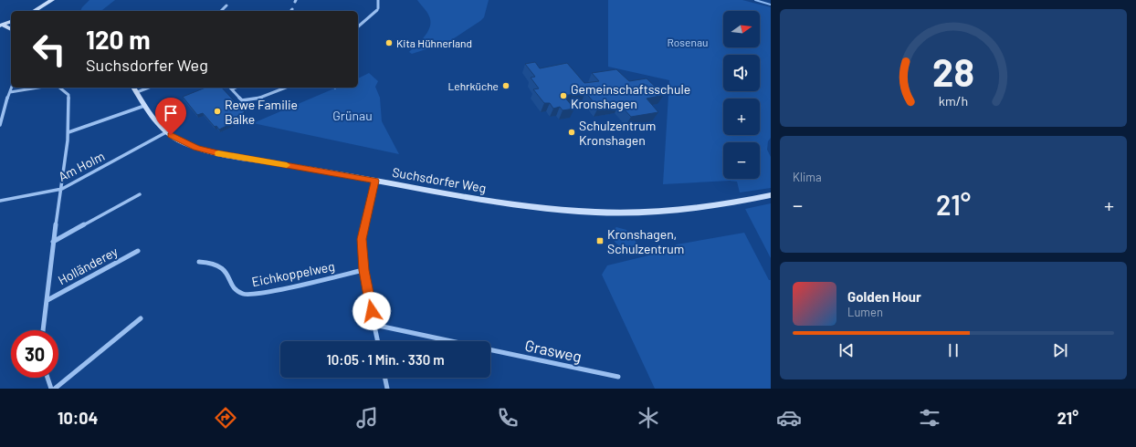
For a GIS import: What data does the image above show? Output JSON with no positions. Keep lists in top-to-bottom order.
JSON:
{
  "streets": {
    "street": [
      "Am Holm",
      "Suchsdorfer Weg",
      "Holländerey",
      "Eichkoppelweg",
      "Grasweg"
    ]
  },
  "crossings": [
    ["Am Holm", "Suchsdorfer Weg"],
    ["Am Holm", "Holländerey"]
  ],
  "parks": ["Rosenau", "Grünau"],
  "places": {
    "other": [
      "Kita Hühnerland",
      "Lehrküche",
      "Gemeinschaftsschule Kronshagen",
      "Rewe Familie Balke",
      "Schulzentrum Kronshagen"
    ],
    "transit": ["Kronshagen, Schulzentrum"]
  },
  "north": "right",
  "page": {
    "map_buttons": ["+", "−"],
    "turn": ["120 m", "Suchsdorfer Weg"],
    "tile": "Klima",
    "heat": ["−", "21°", "+"],
    "song": ["Golden Hour", "Lumen"],
    "limit": "30",
    "trip": "10:05 · 1 Min. · 330 m",
    "tabs": ["10:04", "21°"],
    "gauge": ["28", "km/h"]
  }
}
